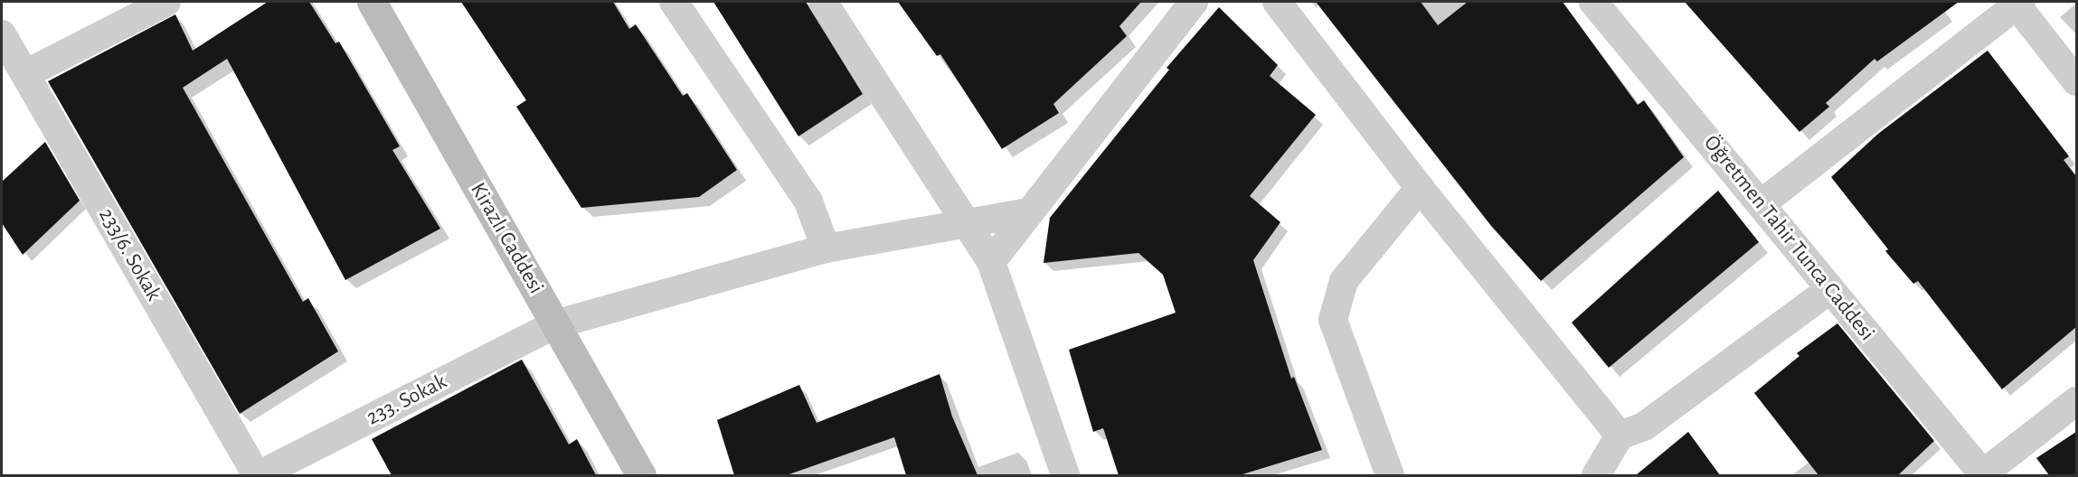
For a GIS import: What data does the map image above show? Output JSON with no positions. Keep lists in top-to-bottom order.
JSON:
{
  "streets": {
    "main road": ["Kirazlı Caddesi"],
    "street": ["Öğretmen Tahir Tunca Caddesi", "233/6. Sokak", "233. Sokak"]
  },
  "crossings": [
    ["Kirazlı Caddesi", "233. Sokak"],
    ["233/6. Sokak", "233. Sokak"]
  ]
}
